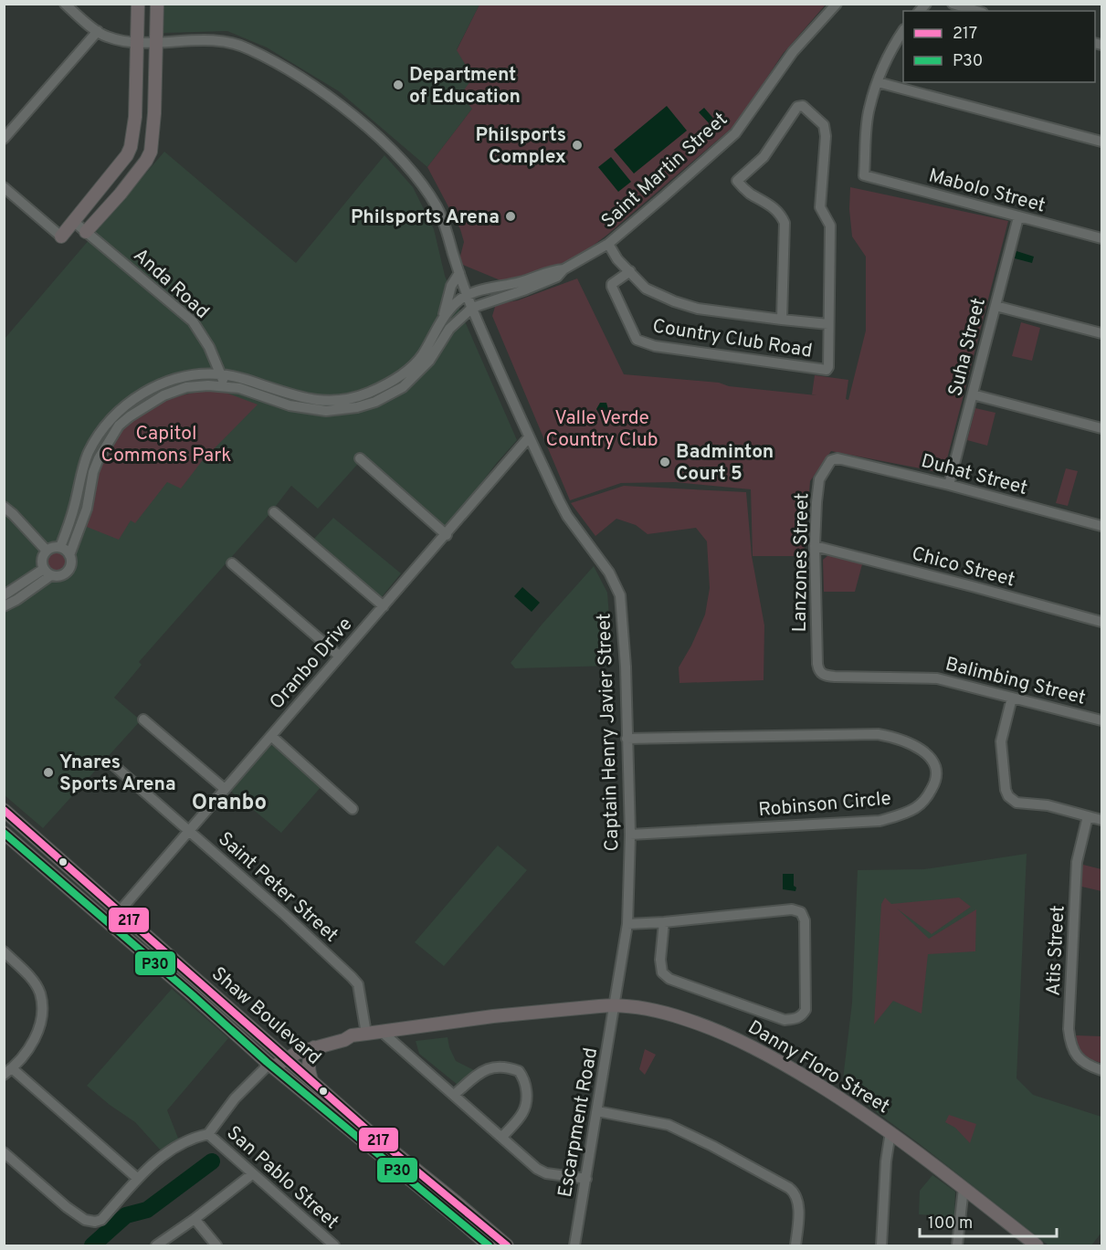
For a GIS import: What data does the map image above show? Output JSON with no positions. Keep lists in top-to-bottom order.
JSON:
{
  "streets": {
    "main road": ["Shaw Boulevard", "Danny Floro Street"],
    "street": [
      "Saint Martin Street",
      "Mabolo Street",
      "Anda Road",
      "Country Club Road",
      "Suha Street",
      "Duhat Street",
      "Lanzones Street",
      "Chico Street",
      "Oranbo Drive",
      "Balimbing Street",
      "Captain Henry Javier Street",
      "Robinson Circle",
      "Saint Peter Street",
      "Atis Street",
      "Escarpment Road",
      "San Pablo Street"
    ]
  },
  "crossings": [
    ["Saint Martin Street", "Captain Henry Javier Street"],
    ["Mabolo Street", "Suha Street"],
    ["Suha Street", "Duhat Street"],
    ["Duhat Street", "Lanzones Street"],
    ["Lanzones Street", "Chico Street"],
    ["Lanzones Street", "Balimbing Street"],
    ["Oranbo Drive", "Captain Henry Javier Street"],
    ["Oranbo Drive", "Saint Peter Street"],
    ["Oranbo Drive", "Shaw Boulevard"],
    ["Captain Henry Javier Street", "Robinson Circle"],
    ["Captain Henry Javier Street", "Danny Floro Street"],
    ["Captain Henry Javier Street", "Escarpment Road"],
    ["Saint Peter Street", "Danny Floro Street"],
    ["Shaw Boulevard", "Danny Floro Street"],
    ["Danny Floro Street", "Escarpment Road"]
  ],
  "districts": ["Oranbo"],
  "parks": ["Valle Verde Country Club", "Capitol Commons Park"],
  "places": [
    "Department of Education",
    "Philsports Complex",
    "Philsports Arena",
    "Badminton Court 5",
    "Ynares Sports Arena"
  ],
  "lines": ["transit line 217", "transit line P30"],
  "legend": ["217", "P30"],
  "scale_bar": "100 m"
}
